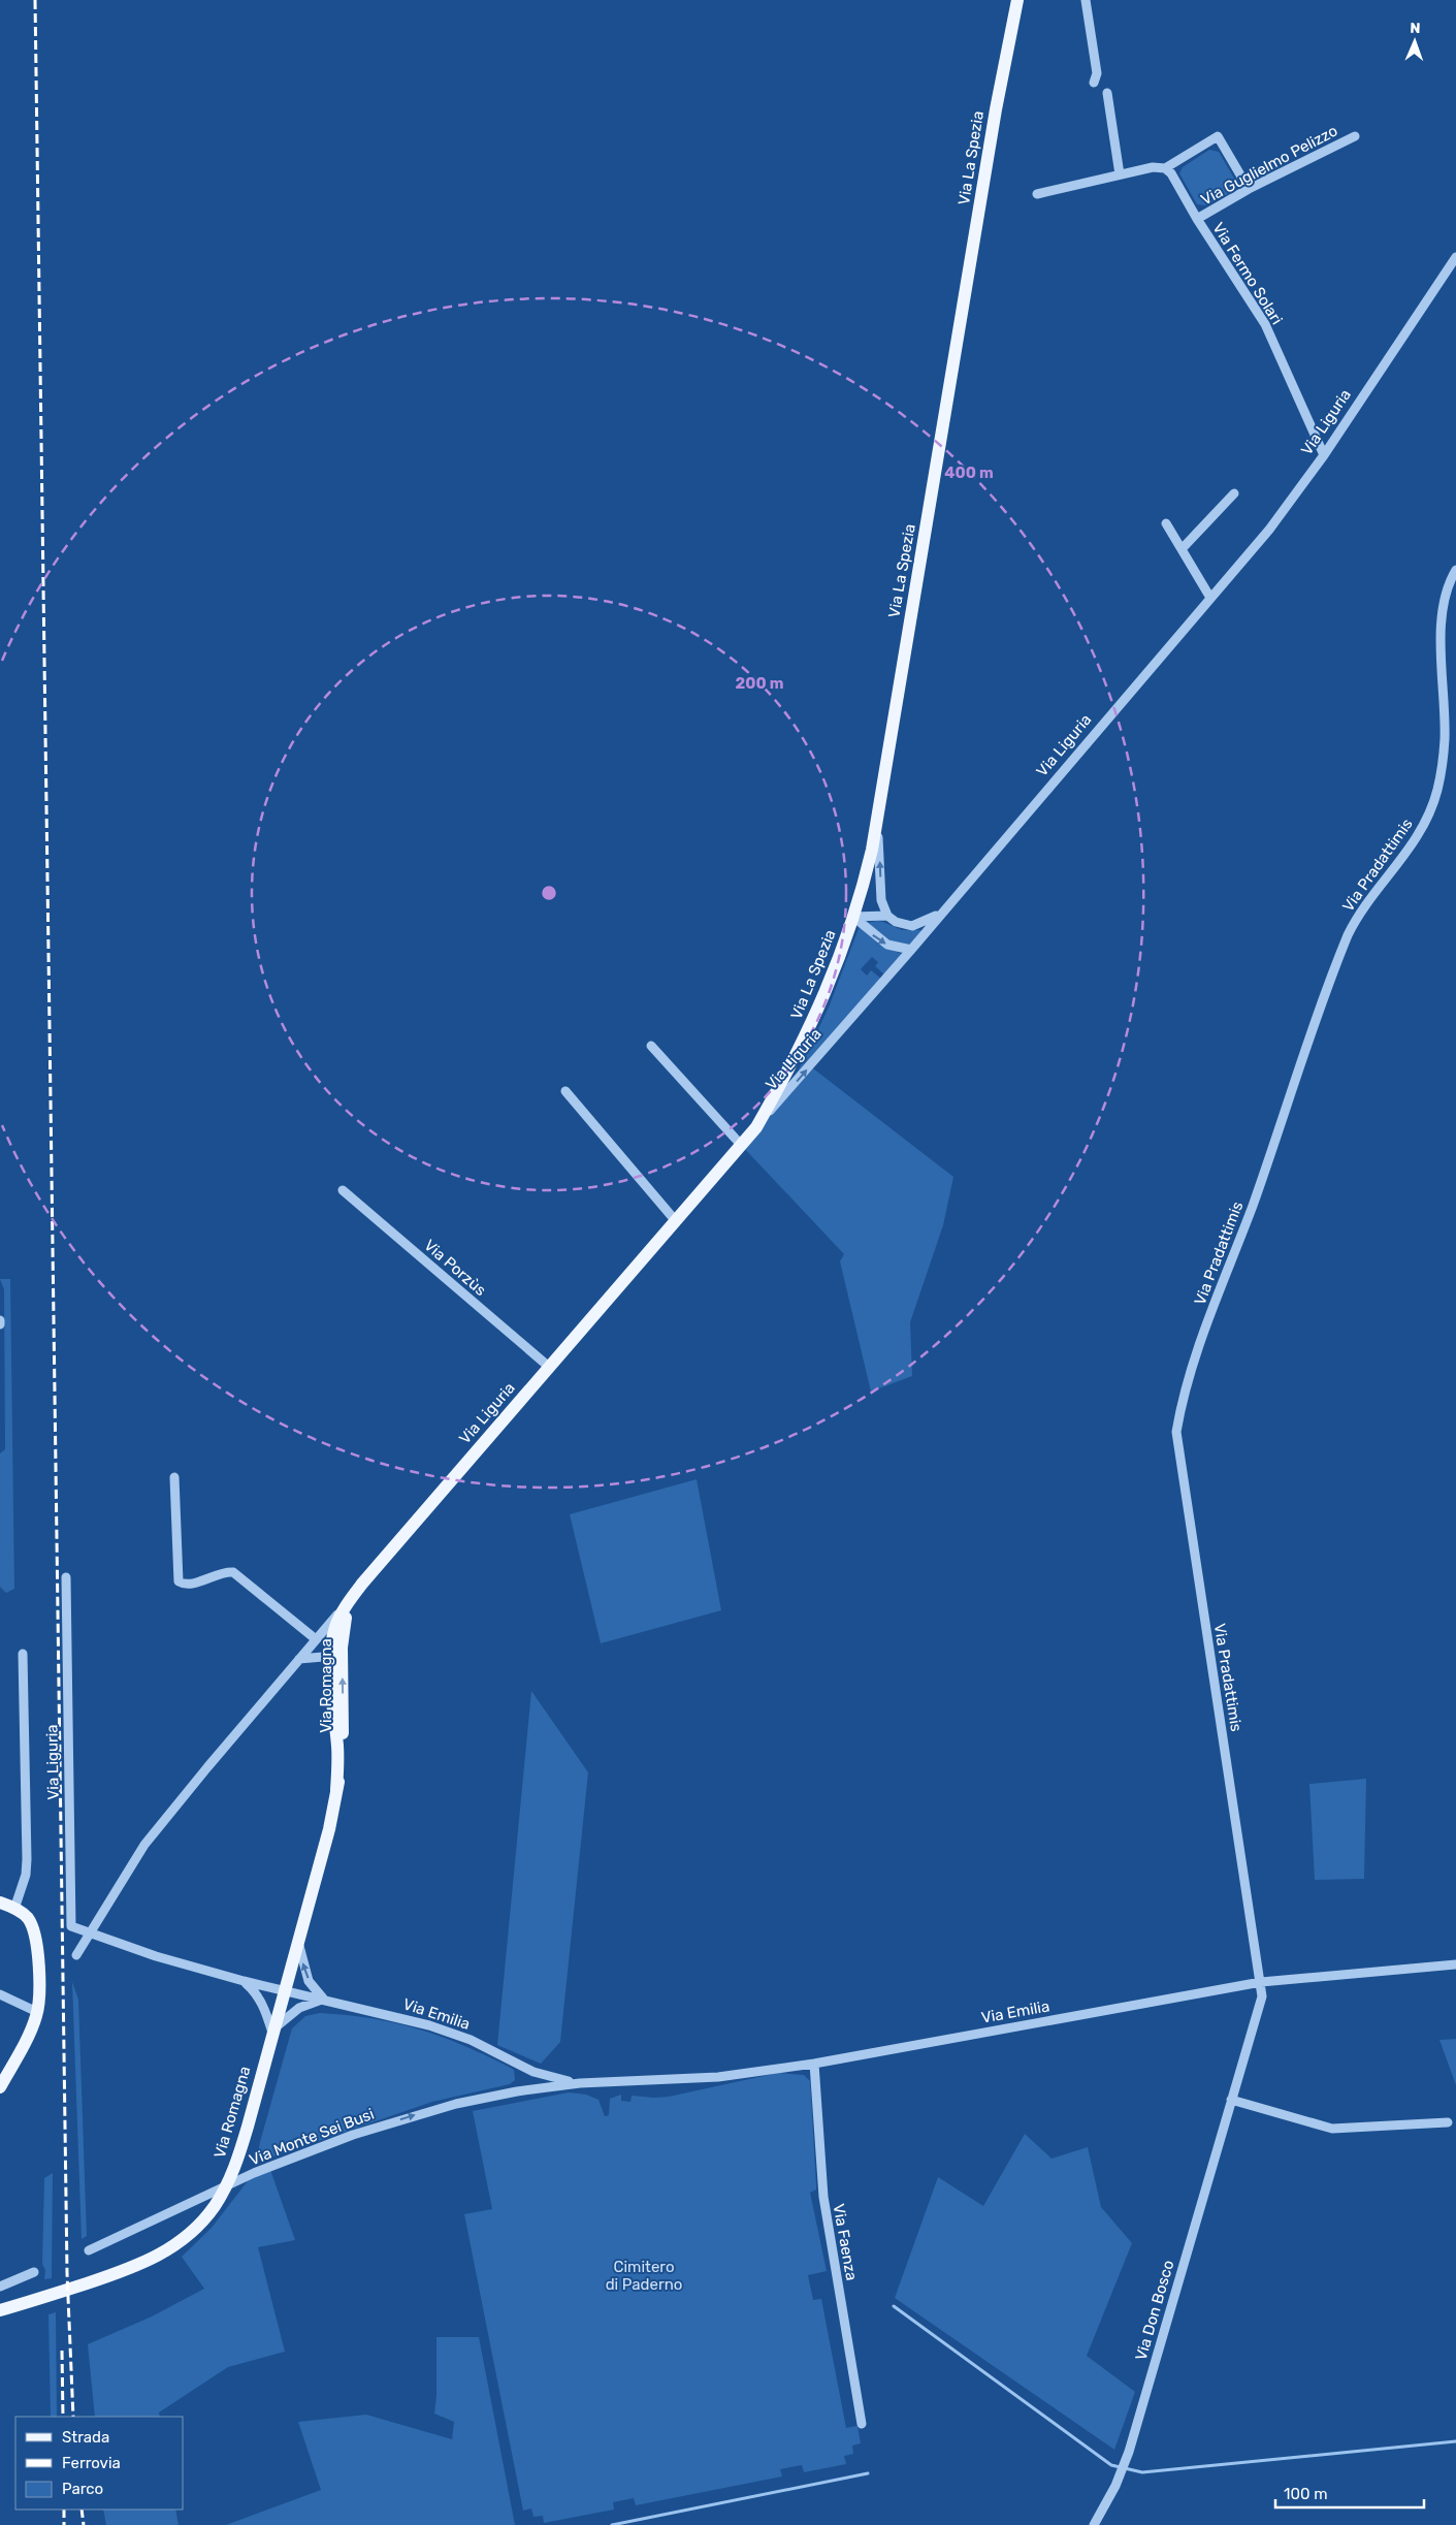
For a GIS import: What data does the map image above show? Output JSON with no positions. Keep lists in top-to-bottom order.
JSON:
{
  "streets": {
    "main road": ["Via La Spezia", "Via Liguria", "Via Romagna"],
    "street": [
      "Via Guglielmo Pelizzo",
      "Via Fermo Solari",
      "Via Pradattimis",
      "Via Porzùs",
      "Via Emilia",
      "Via Monte Sei Busi",
      "Via Faenza",
      "Via Don Bosco"
    ]
  },
  "crossings": [
    ["Via La Spezia", "Via Liguria"],
    ["Via Guglielmo Pelizzo", "Via Fermo Solari"],
    ["Via Fermo Solari", "Via Liguria"],
    ["Via Liguria", "Via Porzùs"],
    ["Via Liguria", "Via Romagna"],
    ["Via Liguria", "Via Emilia"],
    ["Via Pradattimis", "Via Emilia"],
    ["Via Pradattimis", "Via Don Bosco"],
    ["Via Romagna", "Via Emilia"],
    ["Via Romagna", "Via Monte Sei Busi"],
    ["Via Emilia", "Via Monte Sei Busi"],
    ["Via Emilia", "Via Faenza"],
    ["Via Emilia", "Via Don Bosco"]
  ],
  "one_way": ["Via Monte Sei Busi"],
  "parks": ["Cimitero di Paderno"],
  "legend": ["Strada", "Ferrovia", "Parco"],
  "scale_bar": "100 m",
  "north": "top",
  "rings": ["400 m", "200 m"]
}
